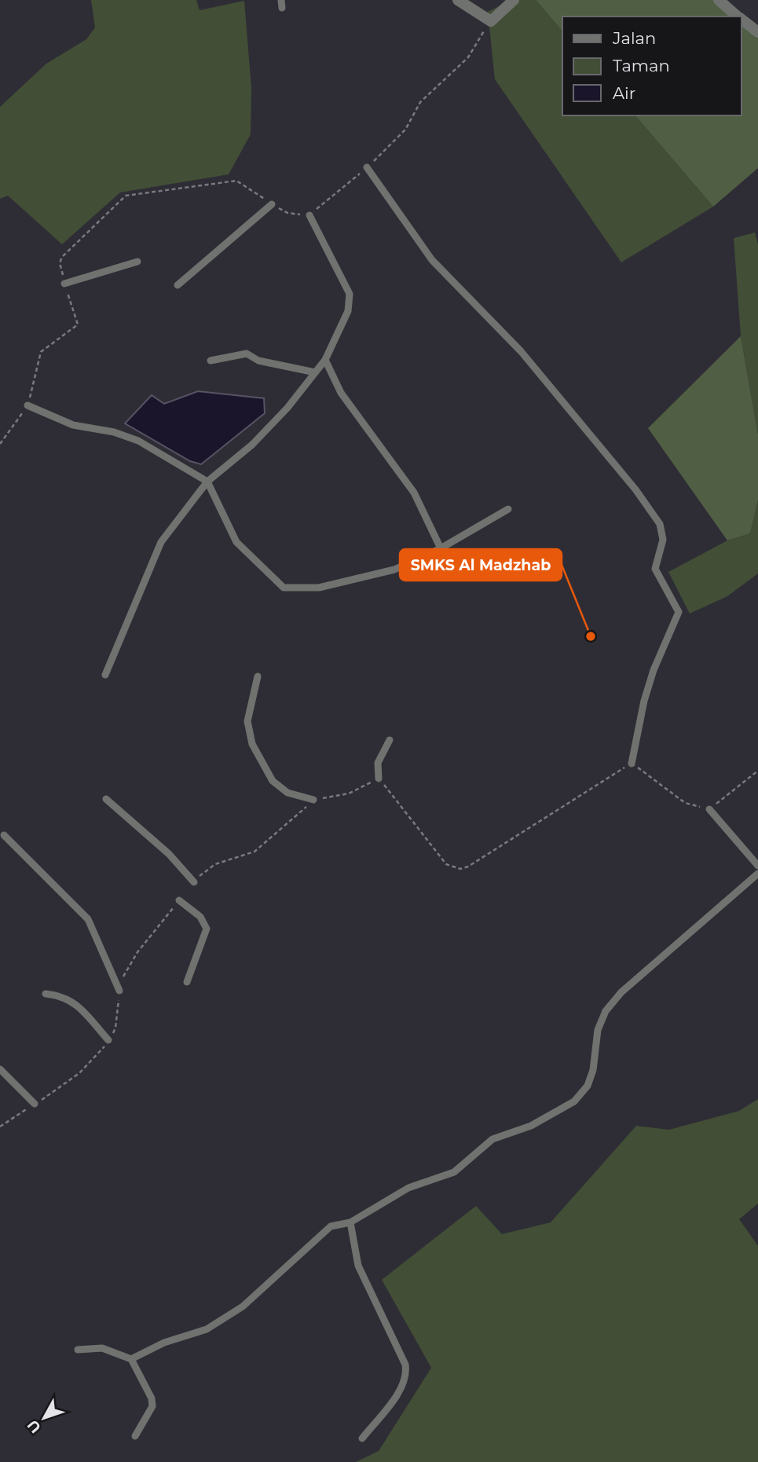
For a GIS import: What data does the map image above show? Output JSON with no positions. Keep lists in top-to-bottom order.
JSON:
{
  "places": ["SMKS Al Madzhab"],
  "legend": ["Jalan", "Taman", "Air"],
  "north": "bottom left"
}
